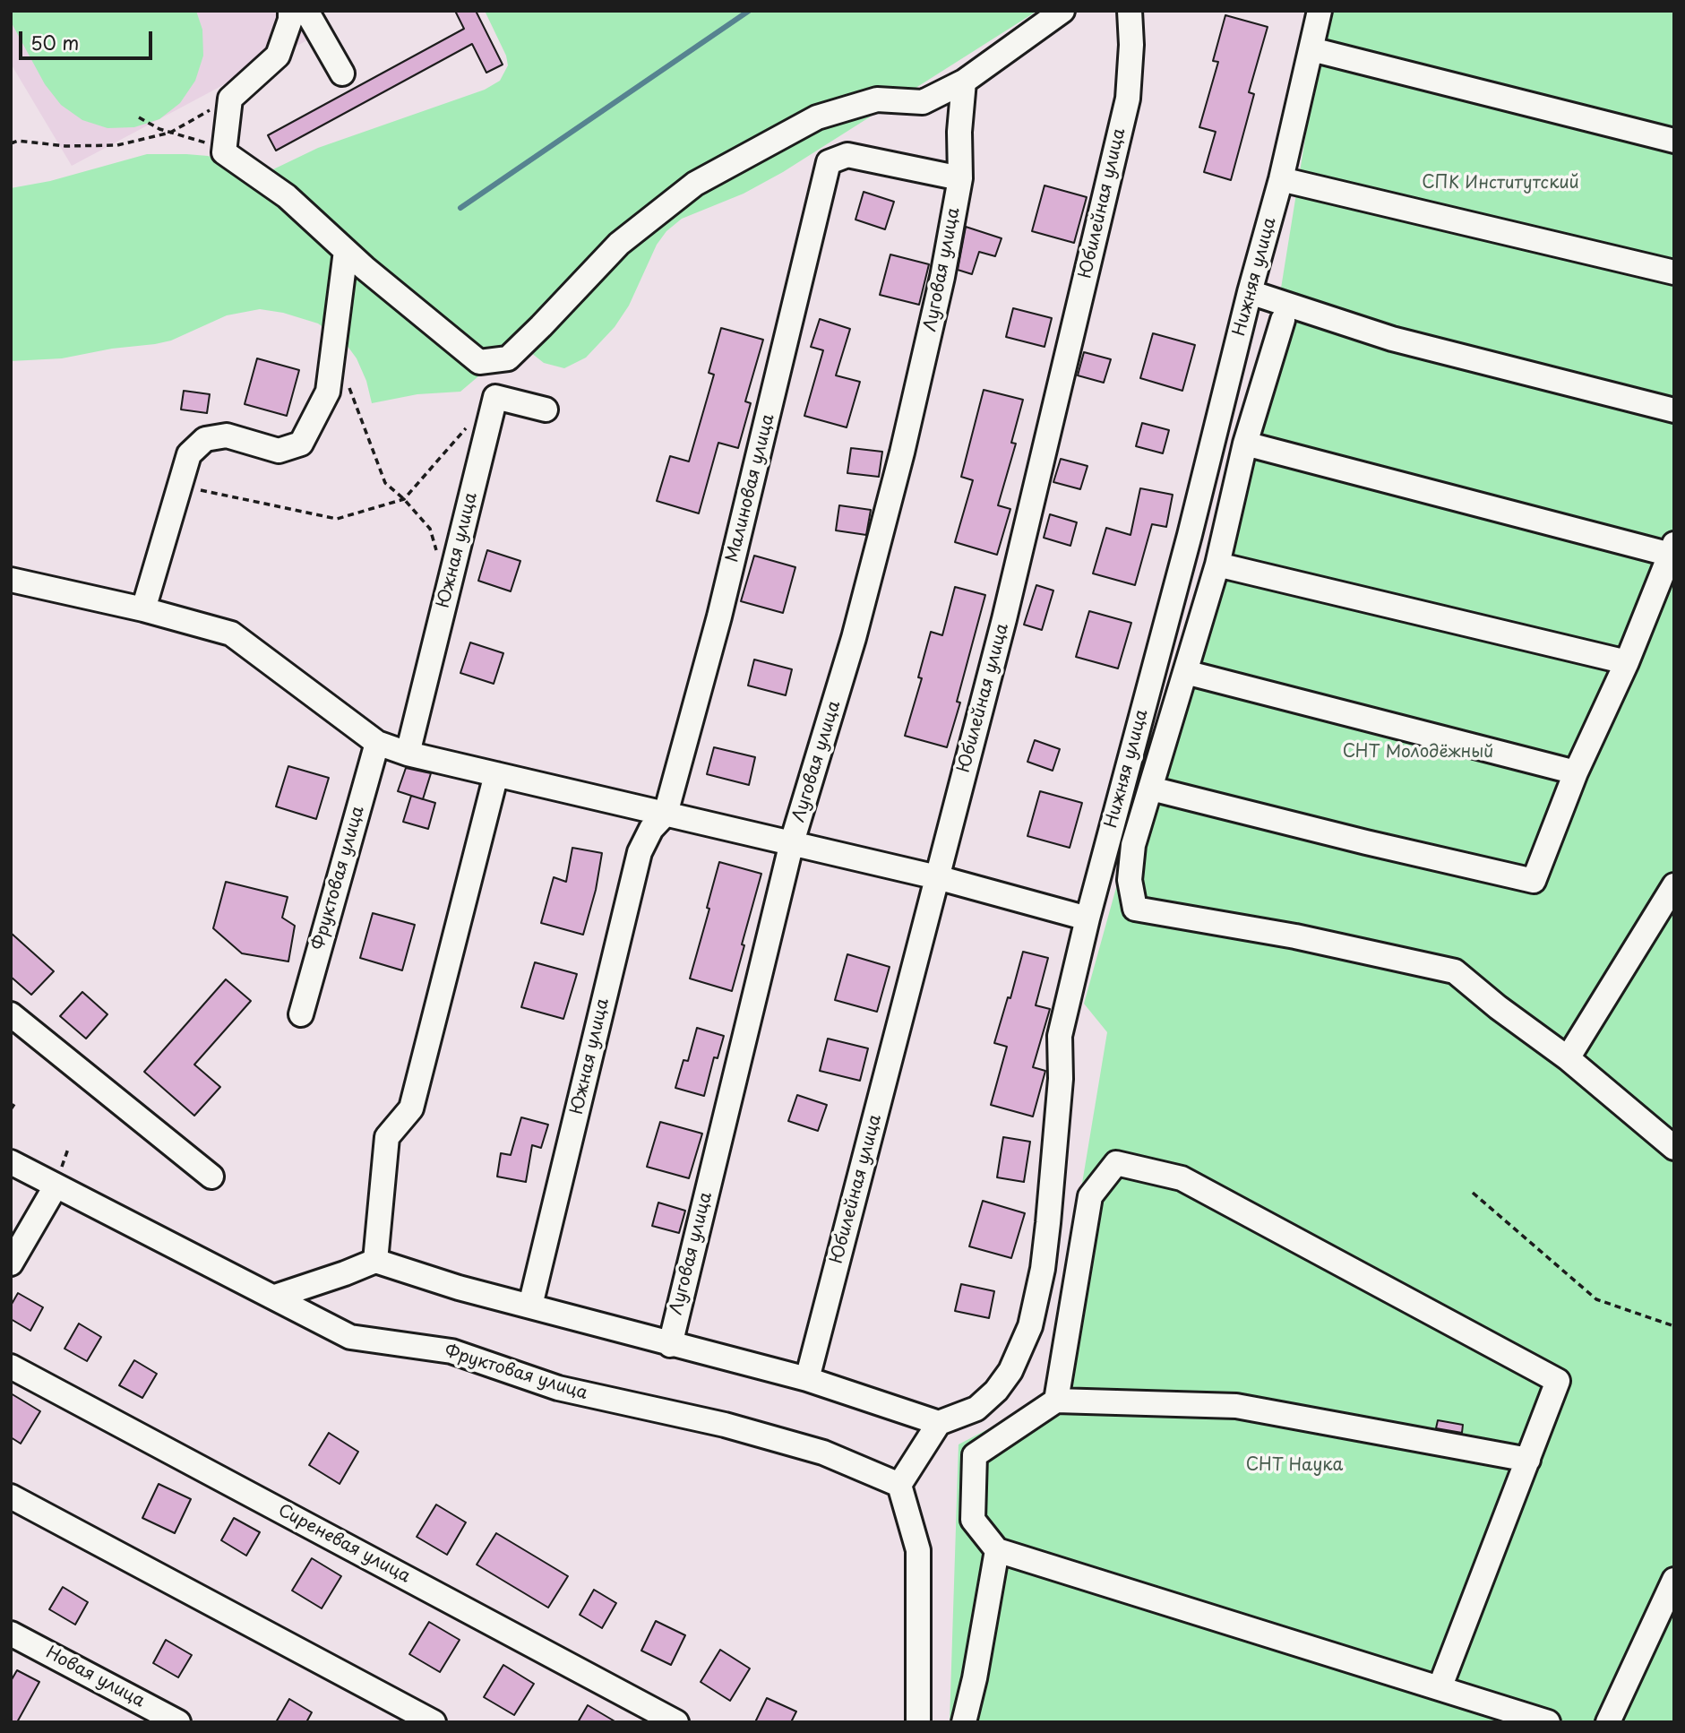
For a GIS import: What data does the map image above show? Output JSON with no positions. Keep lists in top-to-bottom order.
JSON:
{
  "streets": {
    "street": [
      "Юбилейная улица",
      "Луговая улица",
      "Нижняя улица",
      "Малиновая улица",
      "Южная улица",
      "Фруктовая улица",
      "Сиреневая улица",
      "Новая улица"
    ]
  },
  "crossings": [
    ["Луговая улица", "Малиновая улица"],
    ["Малиновая улица", "Южная улица"]
  ],
  "parks": ["СПК Институтский", "СНТ Молодёжный", "СНТ Наука"],
  "scale_bar": "50 m"
}
